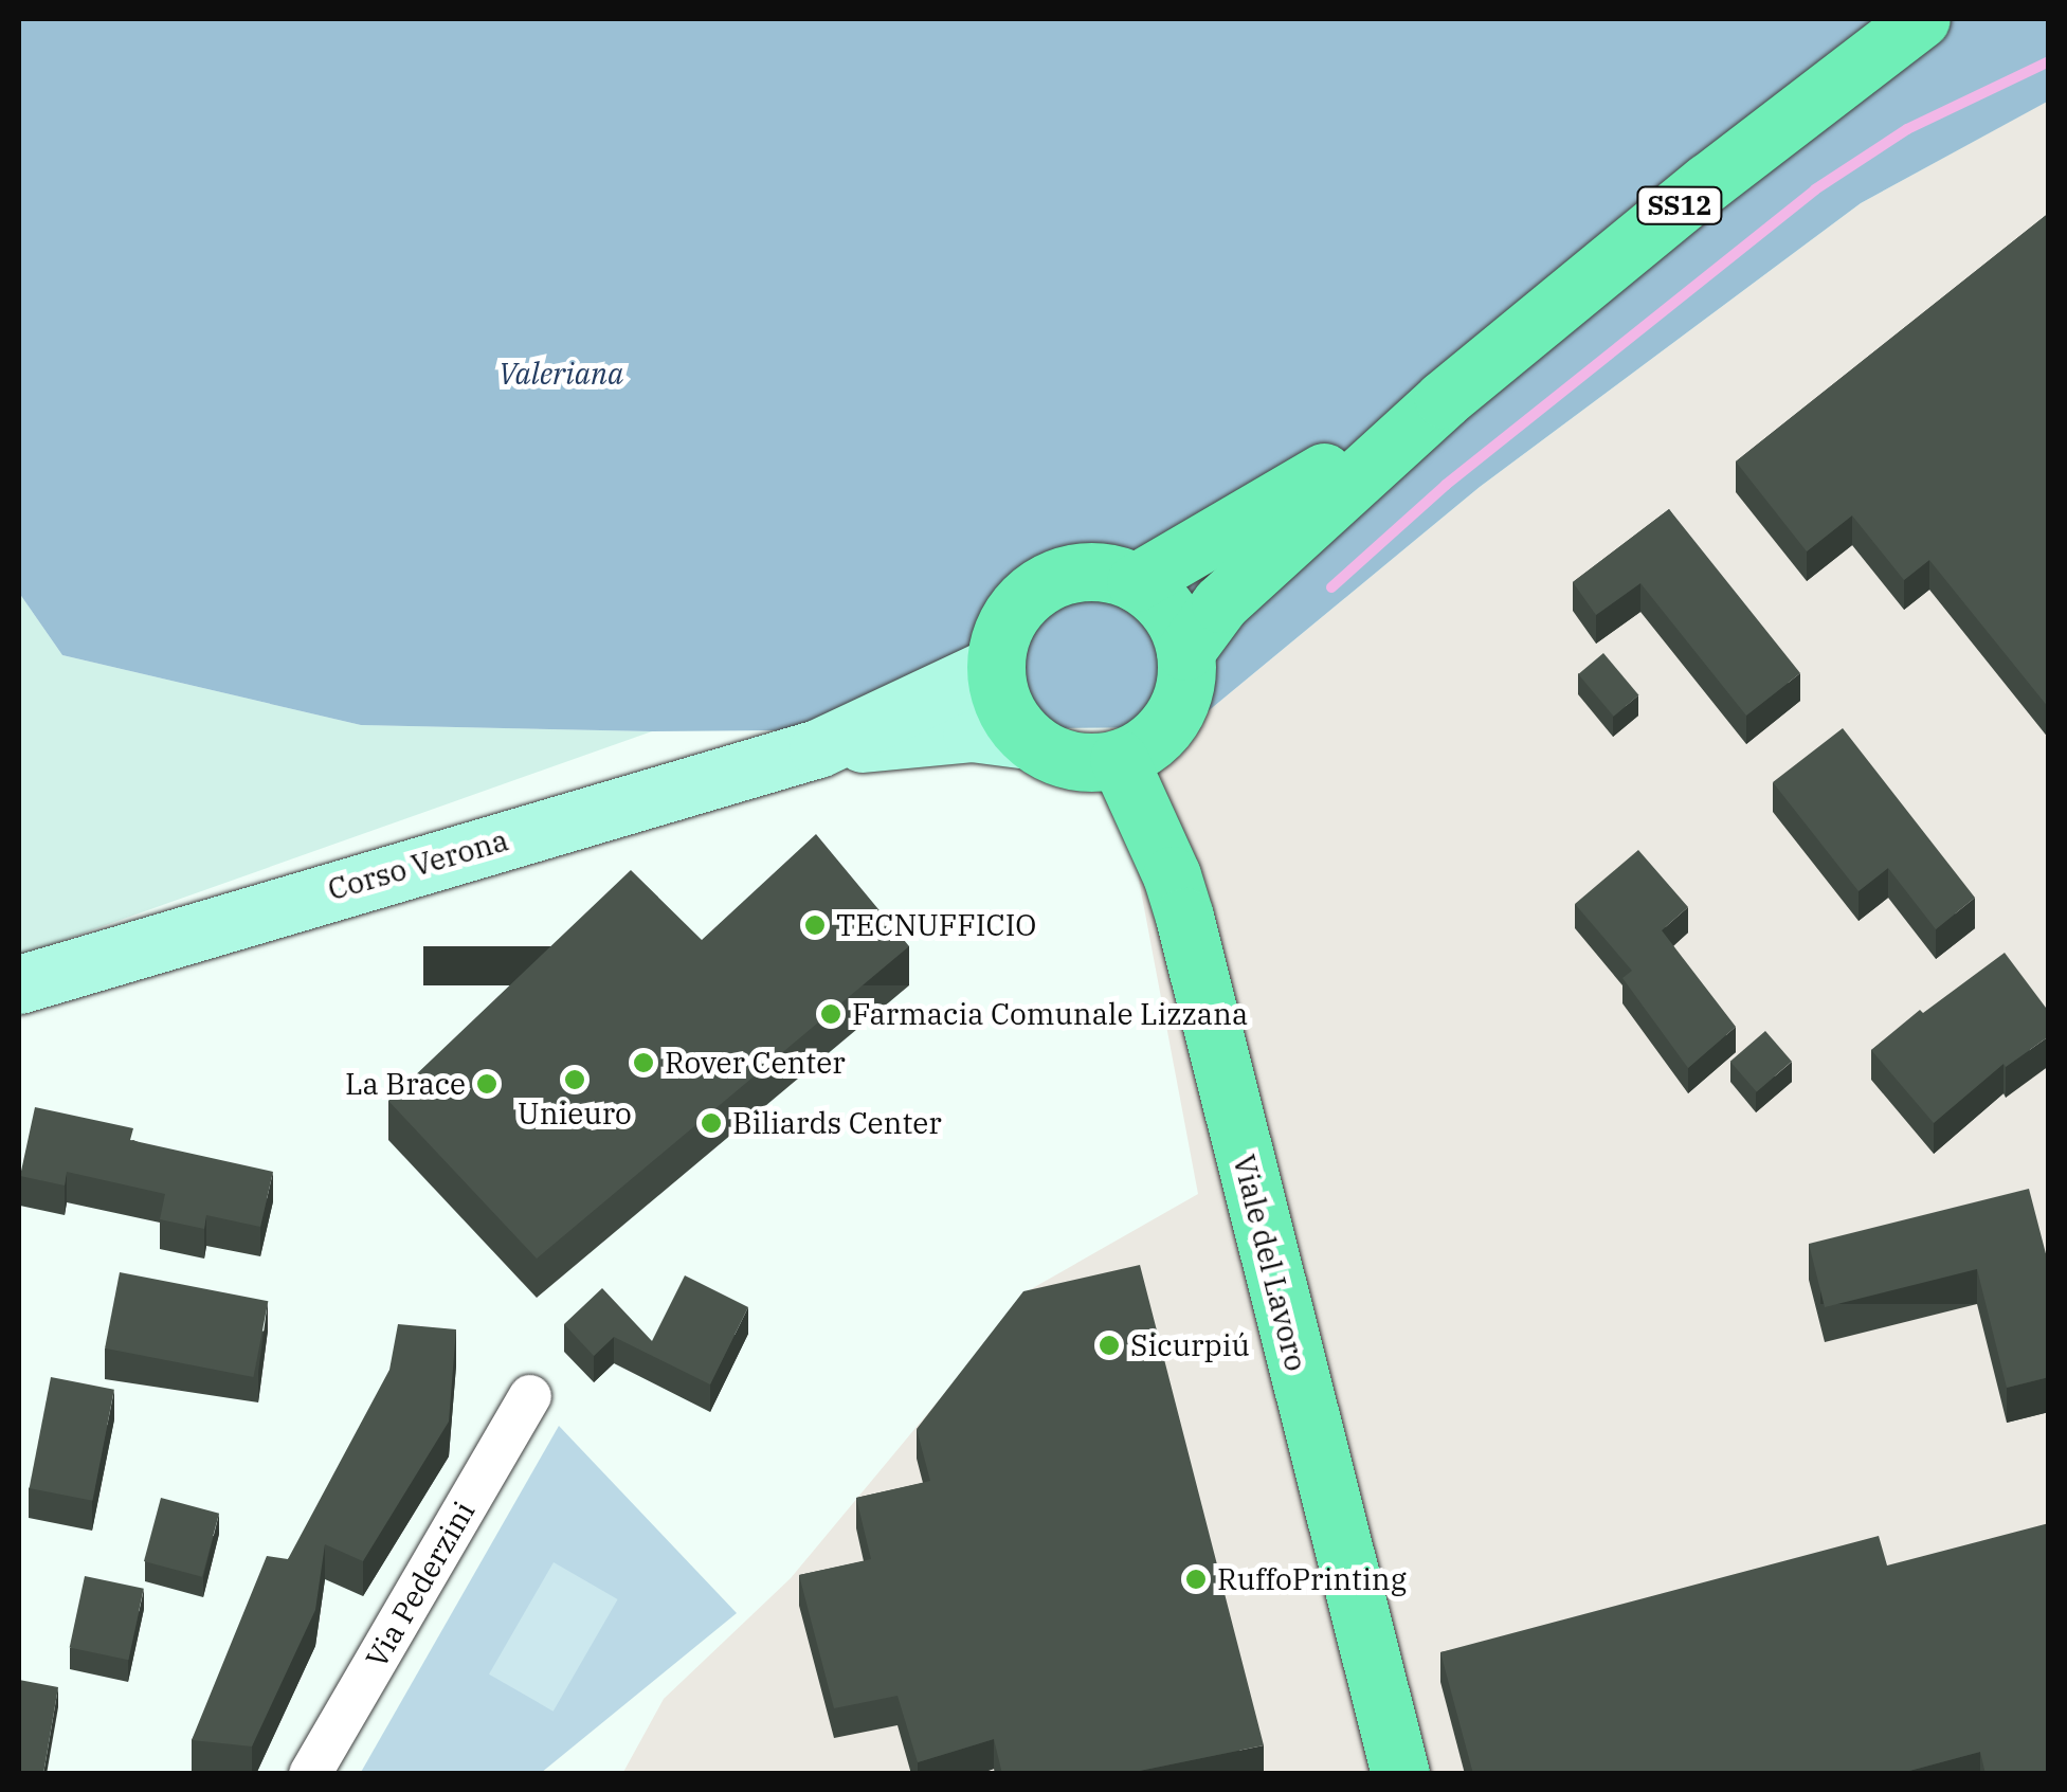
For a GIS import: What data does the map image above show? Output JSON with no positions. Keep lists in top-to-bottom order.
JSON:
{
  "streets": {
    "main road": ["SS12", "Corso Verona", "Viale del Lavoro"],
    "street": ["Via Pederzini"]
  },
  "crossings": [
    ["SS12", "Viale del Lavoro"]
  ],
  "parks": ["Valeriana"],
  "places": [
    "TECNUFFICIO",
    "Farmacia Comunale Lizzana",
    "Rover Center",
    "Unieuro",
    "La Brace",
    "Biliards Center",
    "Sicurpiú",
    "RuffoPrinting"
  ]
}
